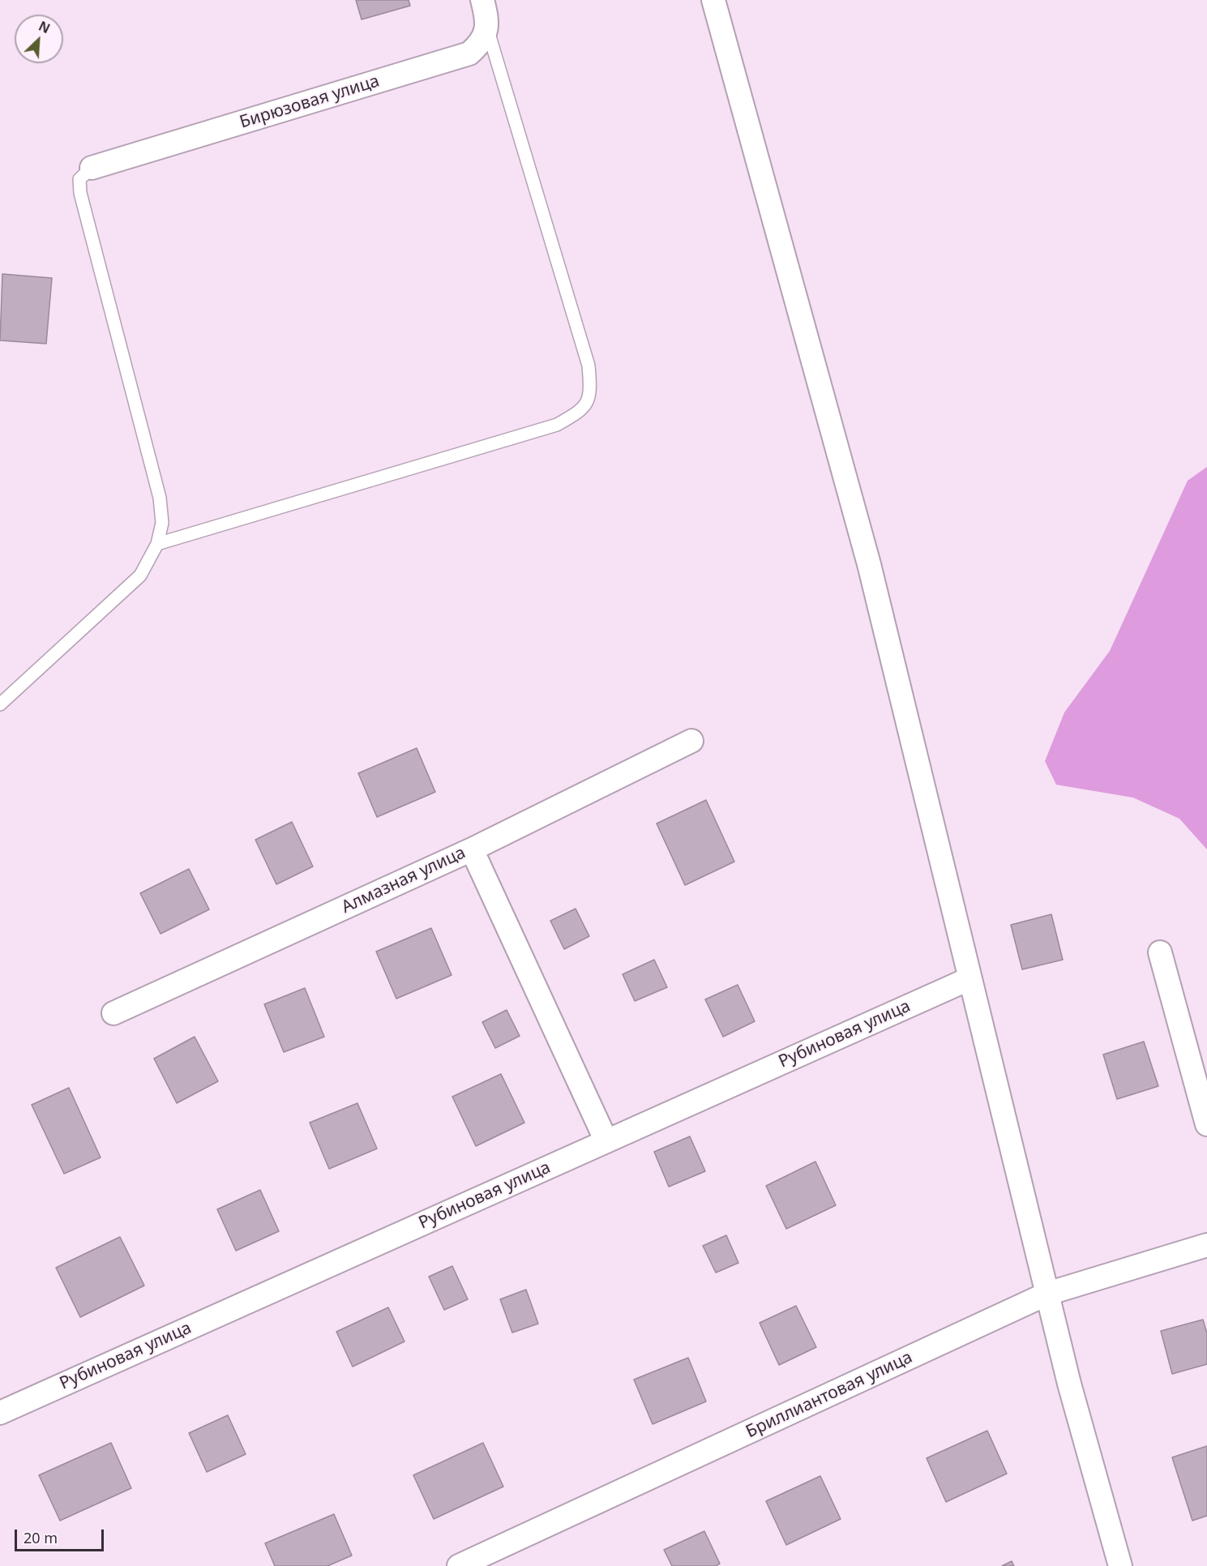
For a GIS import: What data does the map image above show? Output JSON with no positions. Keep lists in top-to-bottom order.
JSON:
{
  "streets": {
    "street": [
      "Бирюзовая улица",
      "Алмазная улица",
      "Рубиновая улица",
      "Бриллиантовая улица"
    ]
  },
  "scale_bar": "20 m",
  "north": "top right"
}
